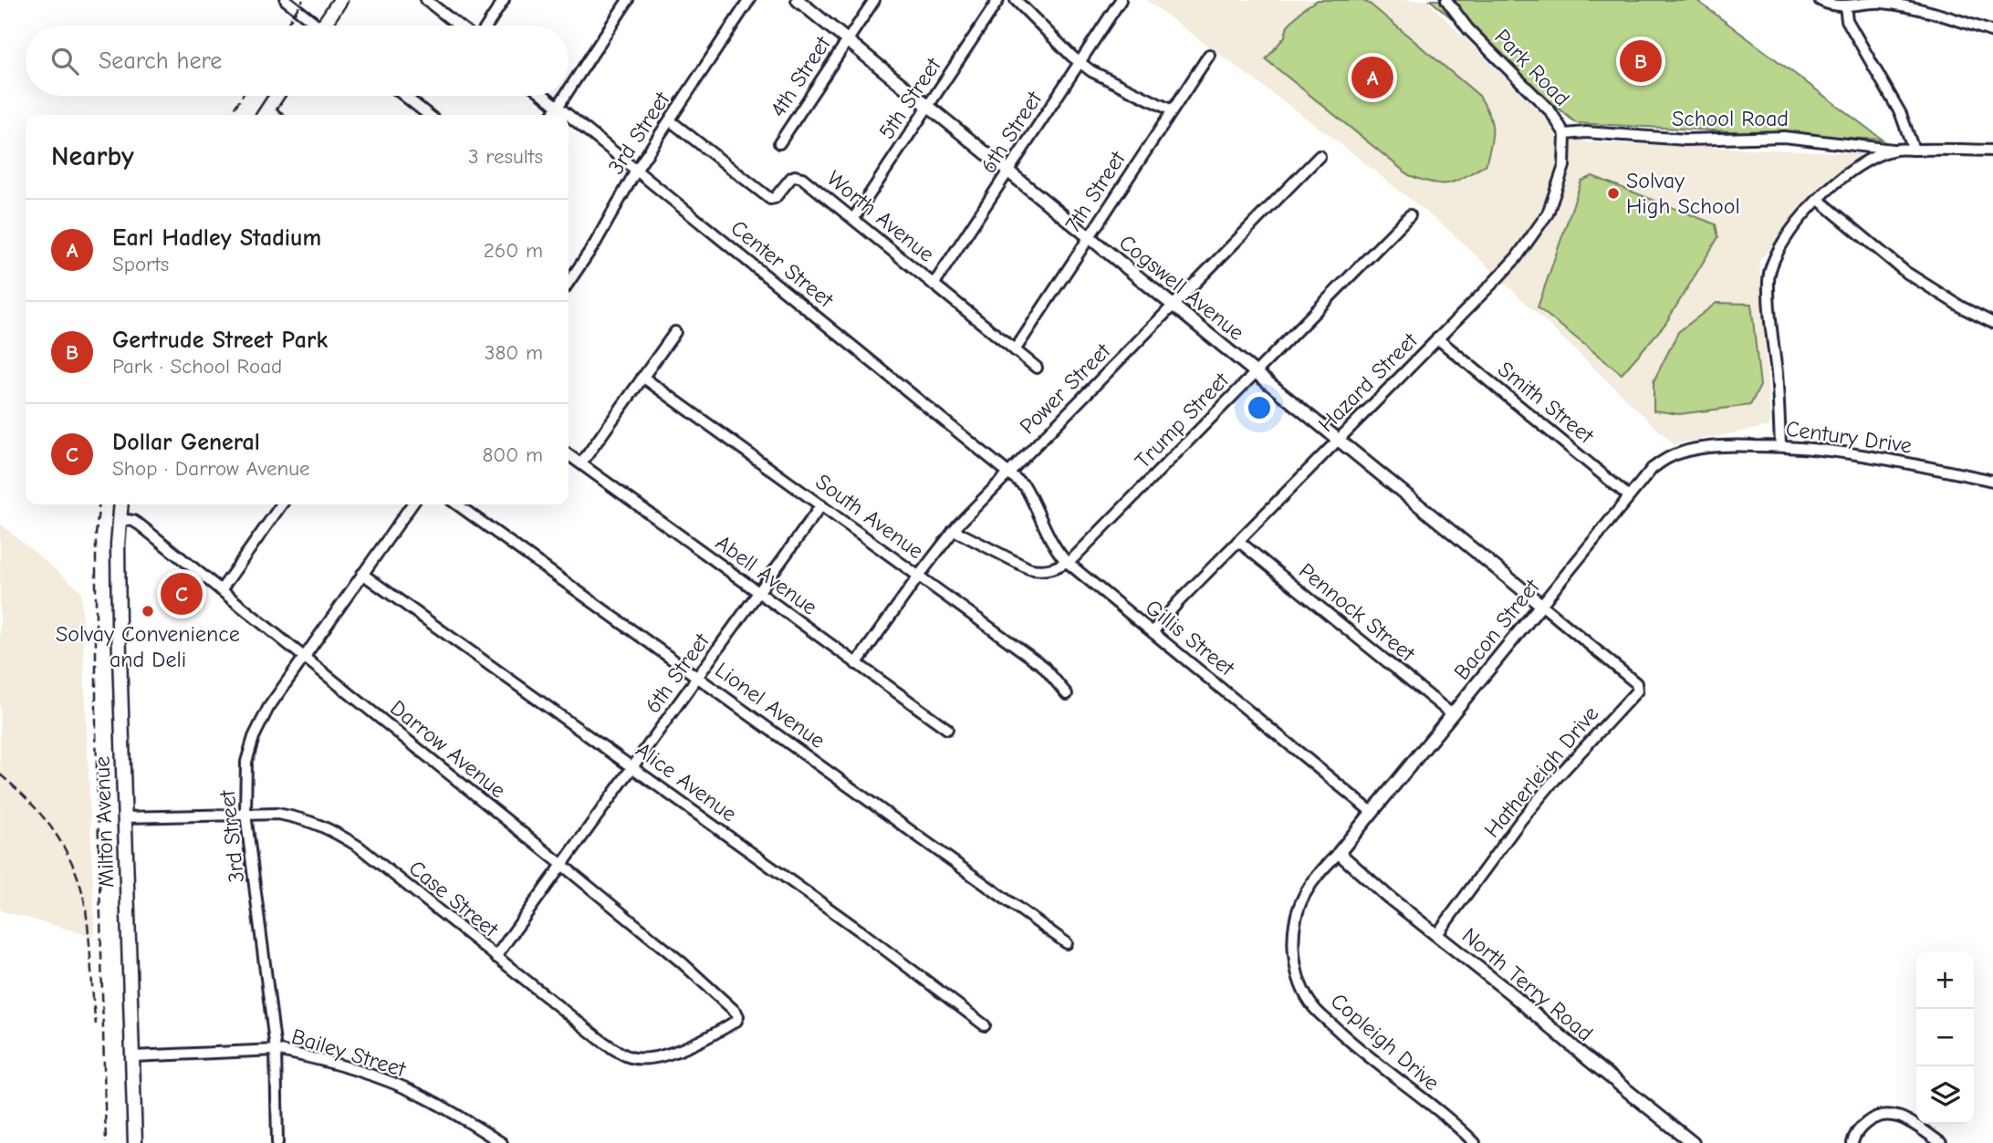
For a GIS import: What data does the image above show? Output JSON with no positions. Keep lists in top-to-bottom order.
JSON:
{
  "streets": {
    "main road": ["Milton Avenue"],
    "street": [
      "Park Road",
      "4th Street",
      "5th Street",
      "School Road",
      "6th Street",
      "3rd Street",
      "7th Street",
      "Worth Avenue",
      "Center Street",
      "Cogswell Avenue",
      "Hazard Street",
      "Power Street",
      "Smith Street",
      "Trump Street",
      "Century Drive",
      "South Avenue",
      "Abell Avenue",
      "Pennock Street",
      "Bacon Street",
      "Gillis Street",
      "Lionel Avenue",
      "Darrow Avenue",
      "Hatherleigh Drive",
      "Alice Avenue",
      "Case Street",
      "North Terry Road",
      "Copleigh Drive",
      "Bailey Street"
    ]
  },
  "crossings": [
    ["Park Road", "School Road"],
    ["Park Road", "Hazard Street"],
    ["4th Street", "Cogswell Avenue"],
    ["5th Street", "Worth Avenue"],
    ["5th Street", "Cogswell Avenue"],
    ["School Road", "Hazard Street"],
    ["6th Street", "Worth Avenue"],
    ["6th Street", "Cogswell Avenue"],
    ["6th Street", "South Avenue"],
    ["6th Street", "Abell Avenue"],
    ["6th Street", "Lionel Avenue"],
    ["6th Street", "Darrow Avenue"],
    ["6th Street", "Alice Avenue"],
    ["6th Street", "Case Street"],
    ["3rd Street", "Worth Avenue"],
    ["3rd Street", "Center Street"],
    ["3rd Street", "Darrow Avenue"],
    ["3rd Street", "Alice Avenue"],
    ["3rd Street", "Case Street"],
    ["3rd Street", "Bailey Street"],
    ["7th Street", "Worth Avenue"],
    ["7th Street", "Cogswell Avenue"],
    ["Center Street", "Power Street"],
    ["Center Street", "Gillis Street"],
    ["Cogswell Avenue", "Hazard Street"],
    ["Cogswell Avenue", "Power Street"],
    ["Cogswell Avenue", "Trump Street"],
    ["Cogswell Avenue", "Bacon Street"],
    ["Cogswell Avenue", "Hatherleigh Drive"],
    ["Hazard Street", "Smith Street"],
    ["Hazard Street", "Pennock Street"],
    ["Hazard Street", "Gillis Street"],
    ["Power Street", "Trump Street"],
    ["Power Street", "South Avenue"],
    ["Power Street", "Abell Avenue"],
    ["Power Street", "Gillis Street"],
    ["Smith Street", "Bacon Street"],
    ["Trump Street", "Gillis Street"],
    ["Century Drive", "Bacon Street"],
    ["Pennock Street", "Bacon Street"],
    ["Bacon Street", "Gillis Street"],
    ["Bacon Street", "Hatherleigh Drive"],
    ["Bacon Street", "North Terry Road"],
    ["Bacon Street", "Copleigh Drive"],
    ["Darrow Avenue", "Milton Avenue"],
    ["Darrow Avenue", "Case Street"],
    ["Hatherleigh Drive", "North Terry Road"],
    ["Milton Avenue", "Case Street"],
    ["Milton Avenue", "Bailey Street"],
    ["North Terry Road", "Copleigh Drive"]
  ],
  "places": ["Solvay High School", "Solvay Convenience and Deli"],
  "page": {
    "search": "Search here",
    "pins": ["B", "A", "C"],
    "heading": ["Nearby", "3 results"],
    "list": [
      {
        "mark": "A",
        "name": "Earl Hadley Stadium",
        "note": "Sports",
        "value": "260 m"
      },
      {
        "mark": "B",
        "name": "Gertrude Street Park",
        "note": "Park · School Road",
        "value": "380 m"
      },
      {
        "mark": "C",
        "name": "Dollar General",
        "note": "Shop · Darrow Avenue",
        "value": "800 m"
      }
    ],
    "map_buttons": ["+", "−"]
  }
}
